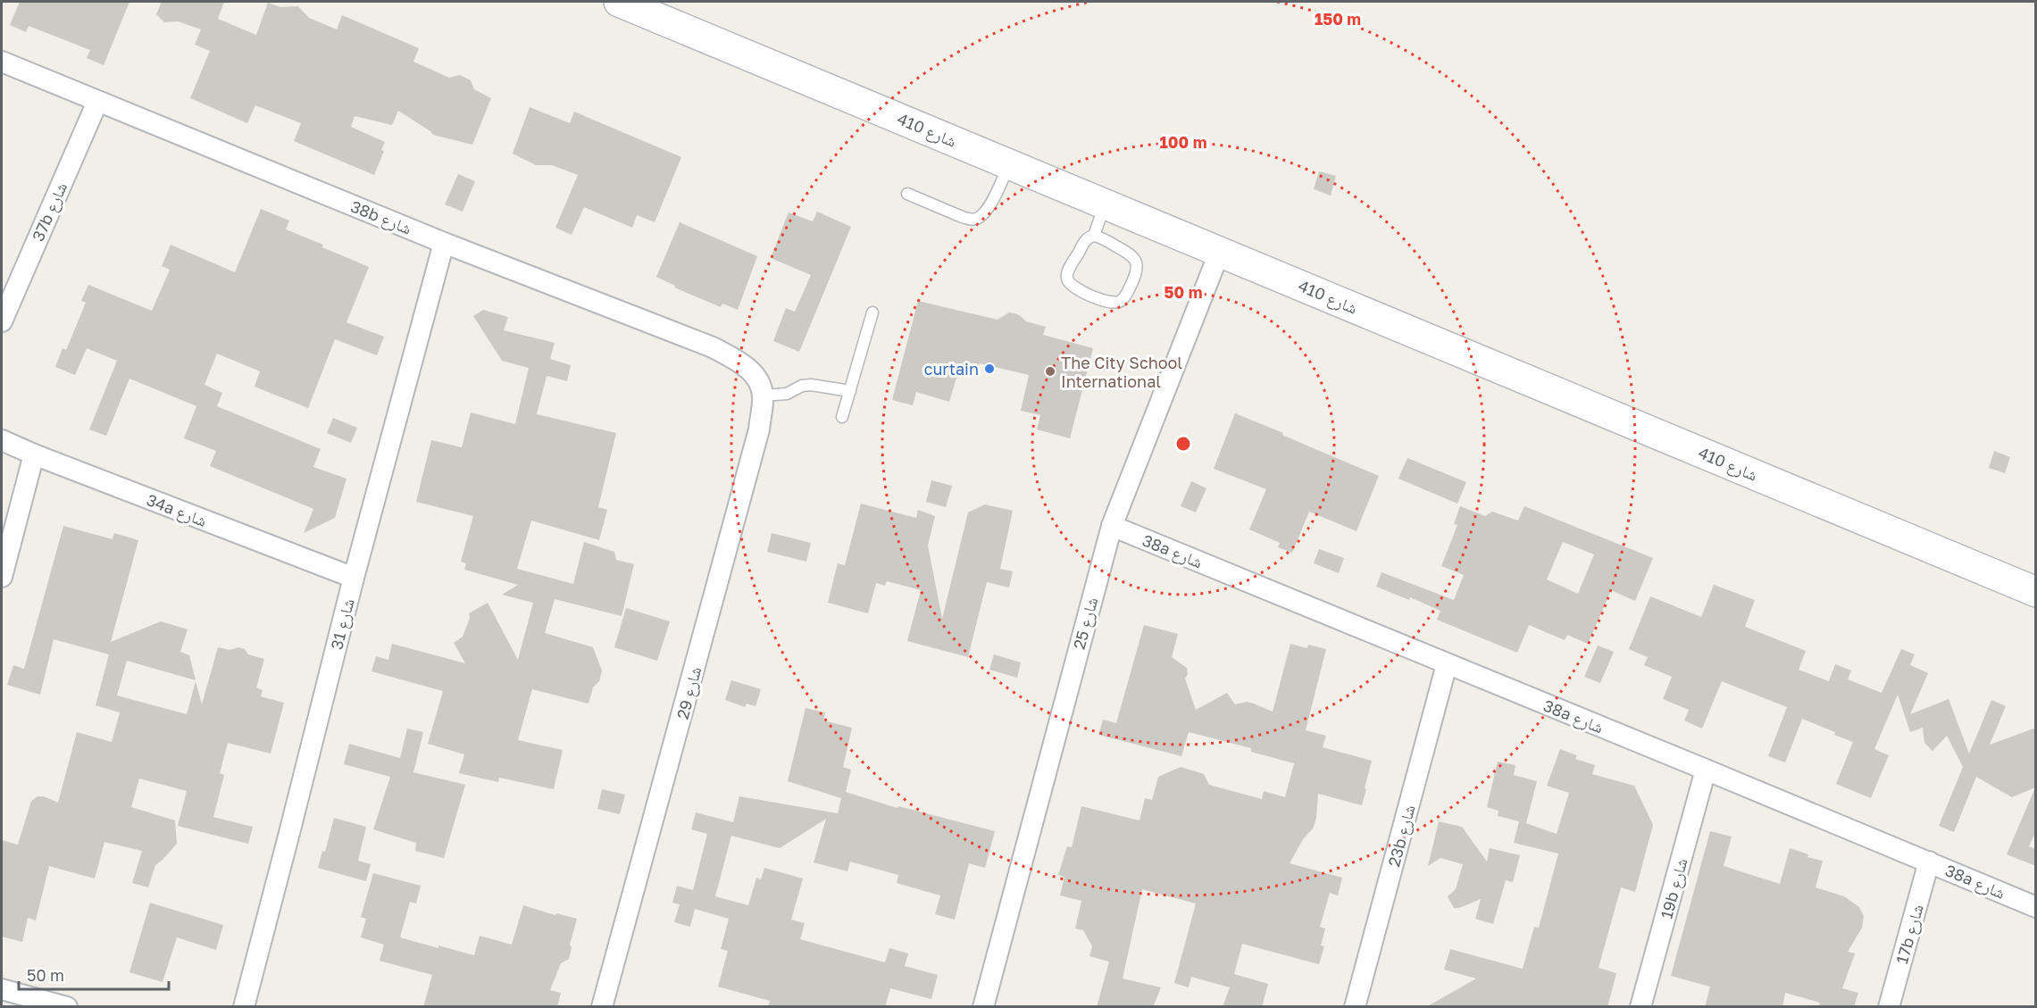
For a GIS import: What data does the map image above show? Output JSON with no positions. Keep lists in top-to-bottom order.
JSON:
{
  "streets": {
    "street": [
      "شارع 410",
      "37b شارع",
      "38b شارع",
      "34a شارع",
      "38a شارع",
      "شارع 25",
      "شارع 31",
      "شارع 29",
      "23b شارع",
      "19b شارع",
      "17b شارع"
    ]
  },
  "crossings": [
    ["شارع 410", "شارع 25"],
    ["37b شارع", "38b شارع"],
    ["38b شارع", "شارع 31"],
    ["38b شارع", "شارع 29"],
    ["34a شارع", "شارع 31"],
    ["38a شارع", "شارع 25"],
    ["38a شارع", "23b شارع"],
    ["38a شارع", "19b شارع"],
    ["38a شارع", "17b شارع"]
  ],
  "places": ["curtain", "The City School International"],
  "scale_bar": "50 m",
  "rings": ["150 m", "100 m", "50 m"]
}
